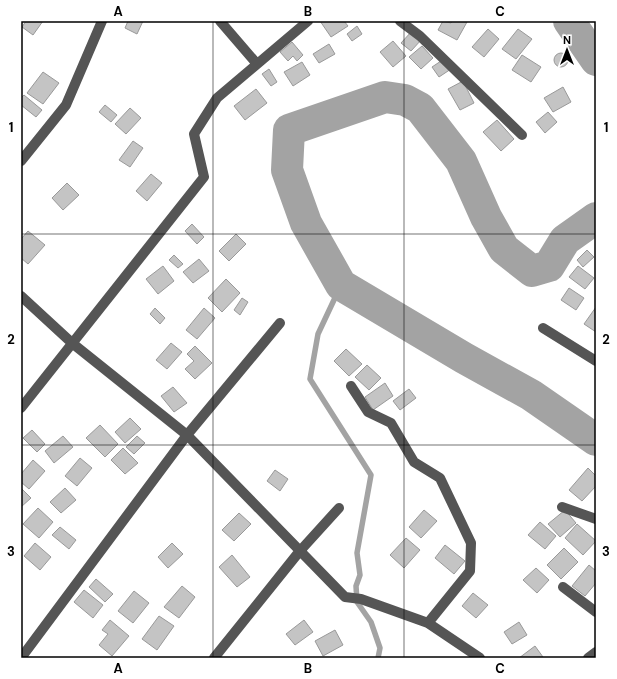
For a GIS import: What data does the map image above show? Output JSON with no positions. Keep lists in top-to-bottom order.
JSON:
{
  "north": "top",
  "grid": {
    "columns": ["A", "B", "C"],
    "rows": ["1", "2", "3"]
  }
}
